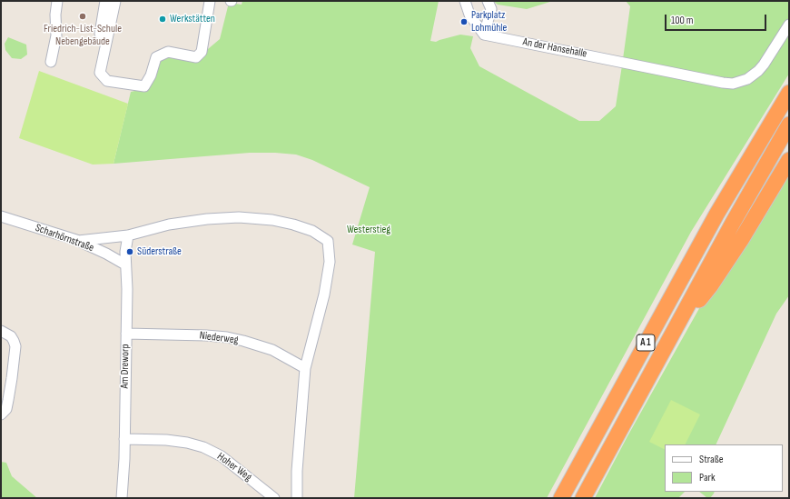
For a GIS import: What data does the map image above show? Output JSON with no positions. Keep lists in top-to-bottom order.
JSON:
{
  "streets": {
    "highway": ["A 1"],
    "street": [
      "An der Hansehalle",
      "Scharhörnstraße",
      "Niederweg",
      "Am Dreworp",
      "Hoher Weg"
    ]
  },
  "crossings": [
    ["Scharhörnstraße", "Am Dreworp"],
    ["Niederweg", "Am Dreworp"],
    ["Am Dreworp", "Hoher Weg"]
  ],
  "parks": ["Westerstieg"],
  "places": [
    "Friedrich-List-Schule Nebengebäude",
    "Werkstätten",
    "Parkplatz Lohmühle",
    "Süderstraße"
  ],
  "legend": ["Straße", "Park"],
  "scale_bar": "100 m"
}
